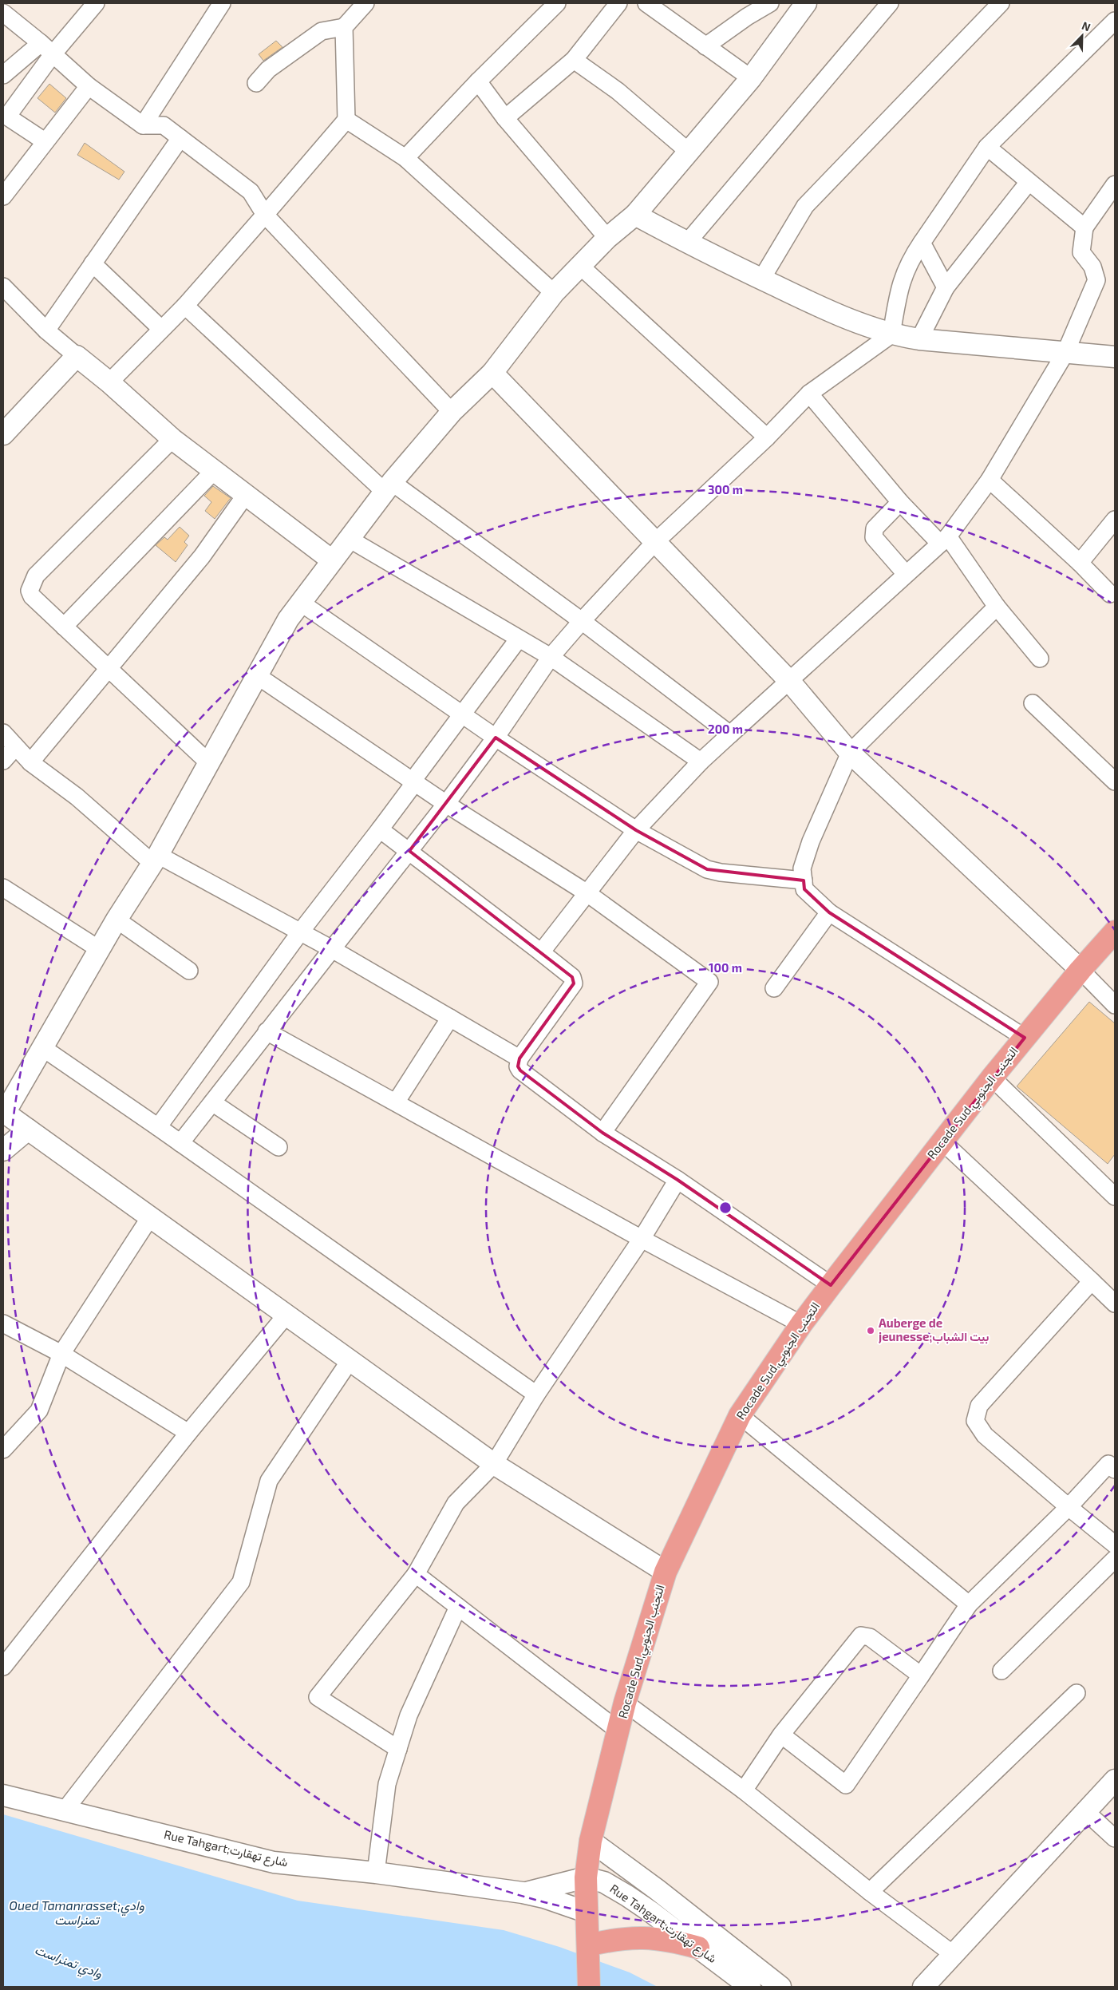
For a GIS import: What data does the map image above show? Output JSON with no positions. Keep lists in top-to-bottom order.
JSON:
{
  "streets": {
    "main road": ["Rocade Sud,التجنب الجنوبي"],
    "street": ["Rue Tahgart;شارع تهقارت"]
  },
  "crossings": [
    ["Rocade Sud,التجنب الجنوبي", "Rue Tahgart;شارع تهقارت"]
  ],
  "water": ["Oued Tamanrasset;وادي تمنراست", "وادي تمنراست"],
  "places": ["Auberge de jeunesse;بيت الشباب"],
  "north": "top right",
  "rings": ["300 m", "200 m", "100 m"]
}
